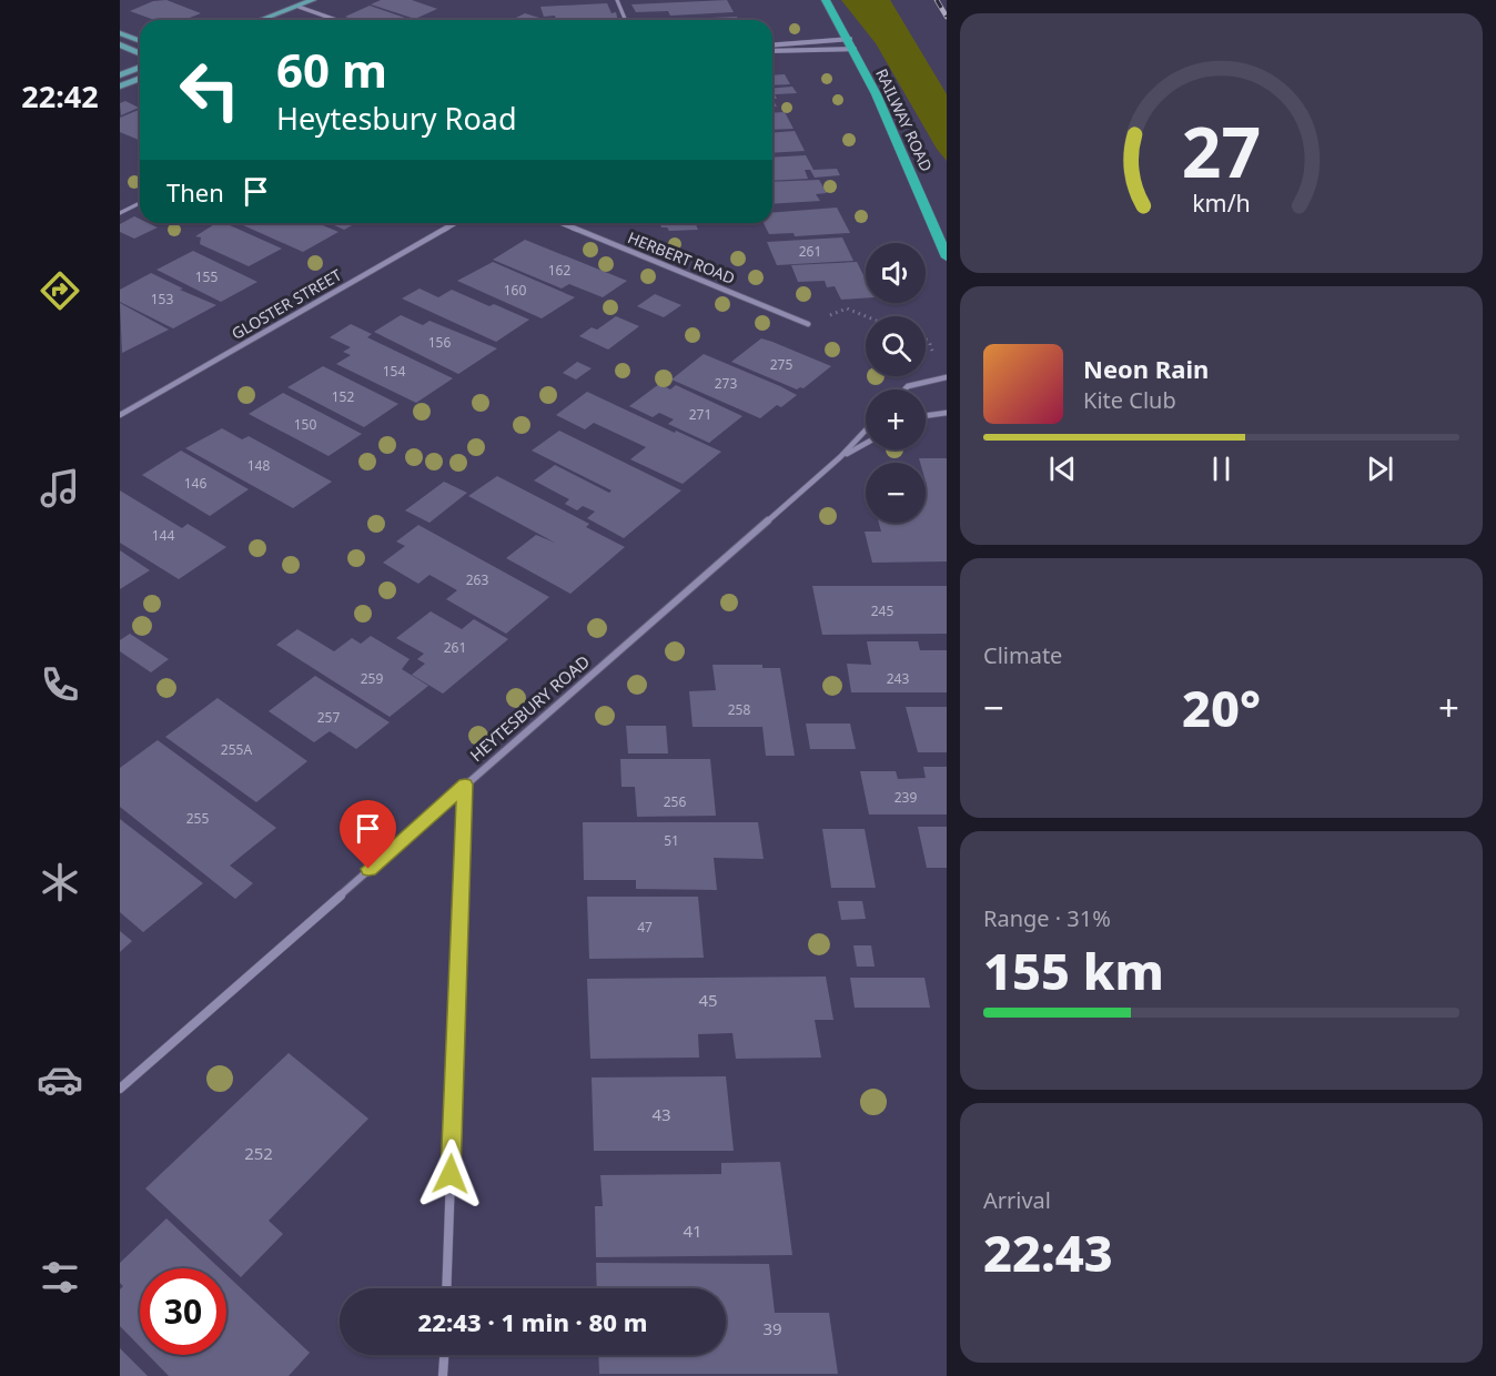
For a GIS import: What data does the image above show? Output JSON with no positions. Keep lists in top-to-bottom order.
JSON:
{
  "streets": {
    "main road": ["RAILWAY ROAD"],
    "street": ["HERBERT ROAD", "GLOSTER STREET", "HEYTESBURY ROAD"]
  },
  "house_numbers": [
    "261",
    "162",
    "155",
    "160",
    "153",
    "156",
    "275",
    "154",
    "273",
    "152",
    "271",
    "150",
    "148",
    "146",
    "144",
    "263",
    "245",
    "261",
    "259",
    "243",
    "258",
    "257",
    "255A",
    "239",
    "256",
    "255",
    "51",
    "47",
    "45",
    "43",
    "252",
    "41",
    "39"
  ],
  "page": {
    "tabs": "22:42",
    "turn": ["60 m", "Heytesbury Road"],
    "then": "Then",
    "map_buttons": ["+", "−"],
    "song": ["Neon Rain", "Kite Club"],
    "tile": [
      "Climate",
      ["Range · 31%", "155 km"],
      ["Arrival", "22:43"]
    ],
    "heat": ["−", "20°", "+"],
    "limit": "30",
    "trip": "22:43 · 1 min · 80 m",
    "gauge": ["27", "km/h"]
  }
}
